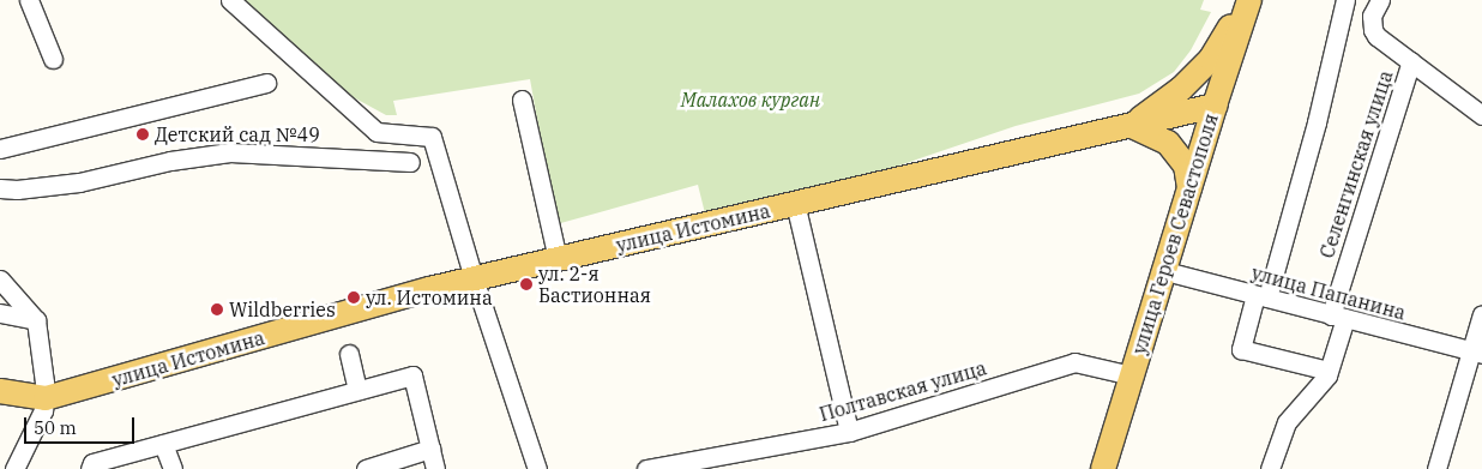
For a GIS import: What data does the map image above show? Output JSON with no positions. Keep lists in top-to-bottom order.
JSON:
{
  "streets": {
    "main road": ["улица Истомина", "улица Героев Севастополя"],
    "street": ["Селенгинская улица", "улица Папанина", "Полтавская улица"]
  },
  "crossings": [
    ["Селенгинская улица", "улица Папанина"],
    ["улица Истомина", "улица Героев Севастополя"],
    ["улица Героев Севастополя", "улица Папанина"],
    ["улица Героев Севастополя", "Полтавская улица"]
  ],
  "parks": ["Малахов курган"],
  "places": [
    "Детский сад №49",
    "ул. 2-я Бастионная",
    "ул. Истомина",
    "Wildberries"
  ],
  "scale_bar": "50 m"
}
